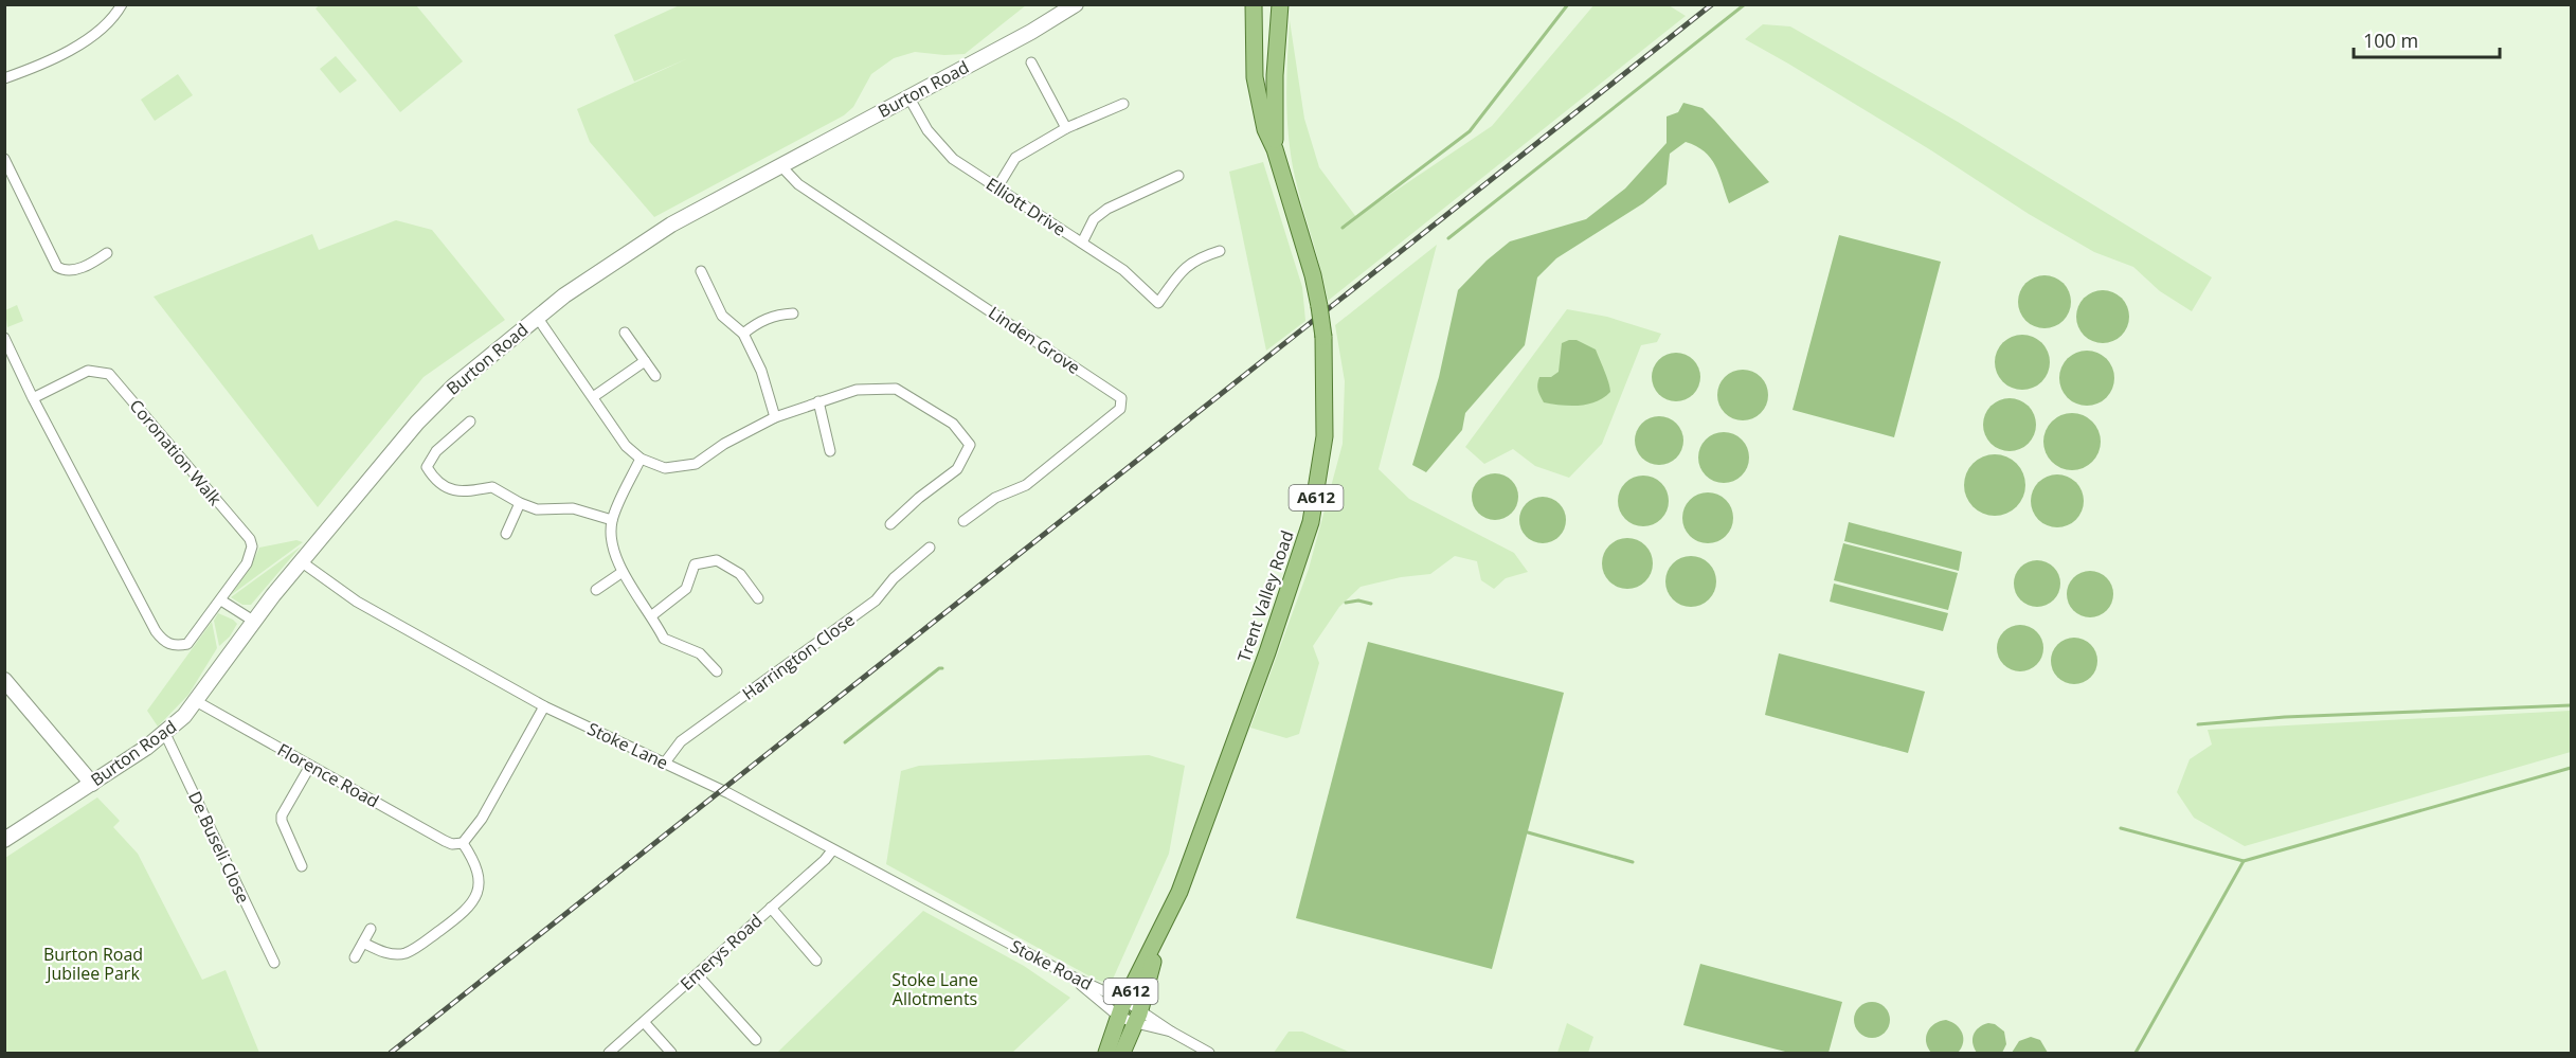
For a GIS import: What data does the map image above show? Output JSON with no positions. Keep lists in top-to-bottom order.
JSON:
{
  "streets": {
    "main road": ["A612", "Trent Valley Road"],
    "street": [
      "Burton Road",
      "Elliott Drive",
      "Linden Grove",
      "Coronation Walk",
      "Harrington Close",
      "Stoke Lane",
      "Florence Road",
      "De Buseli Close",
      "Emerys Road",
      "Stoke Road"
    ]
  },
  "crossings": [
    ["Burton Road", "Elliott Drive"],
    ["Burton Road", "Linden Grove"],
    ["Burton Road", "Stoke Lane"],
    ["Burton Road", "Florence Road"],
    ["Burton Road", "De Buseli Close"],
    ["Trent Valley Road", "Stoke Road"],
    ["Harrington Close", "Stoke Lane"],
    ["Stoke Lane", "Emerys Road"],
    ["Stoke Lane", "Stoke Road"]
  ],
  "parks": ["Burton Road Jubilee Park", "Stoke Lane Allotments"],
  "scale_bar": "100 m"
}
